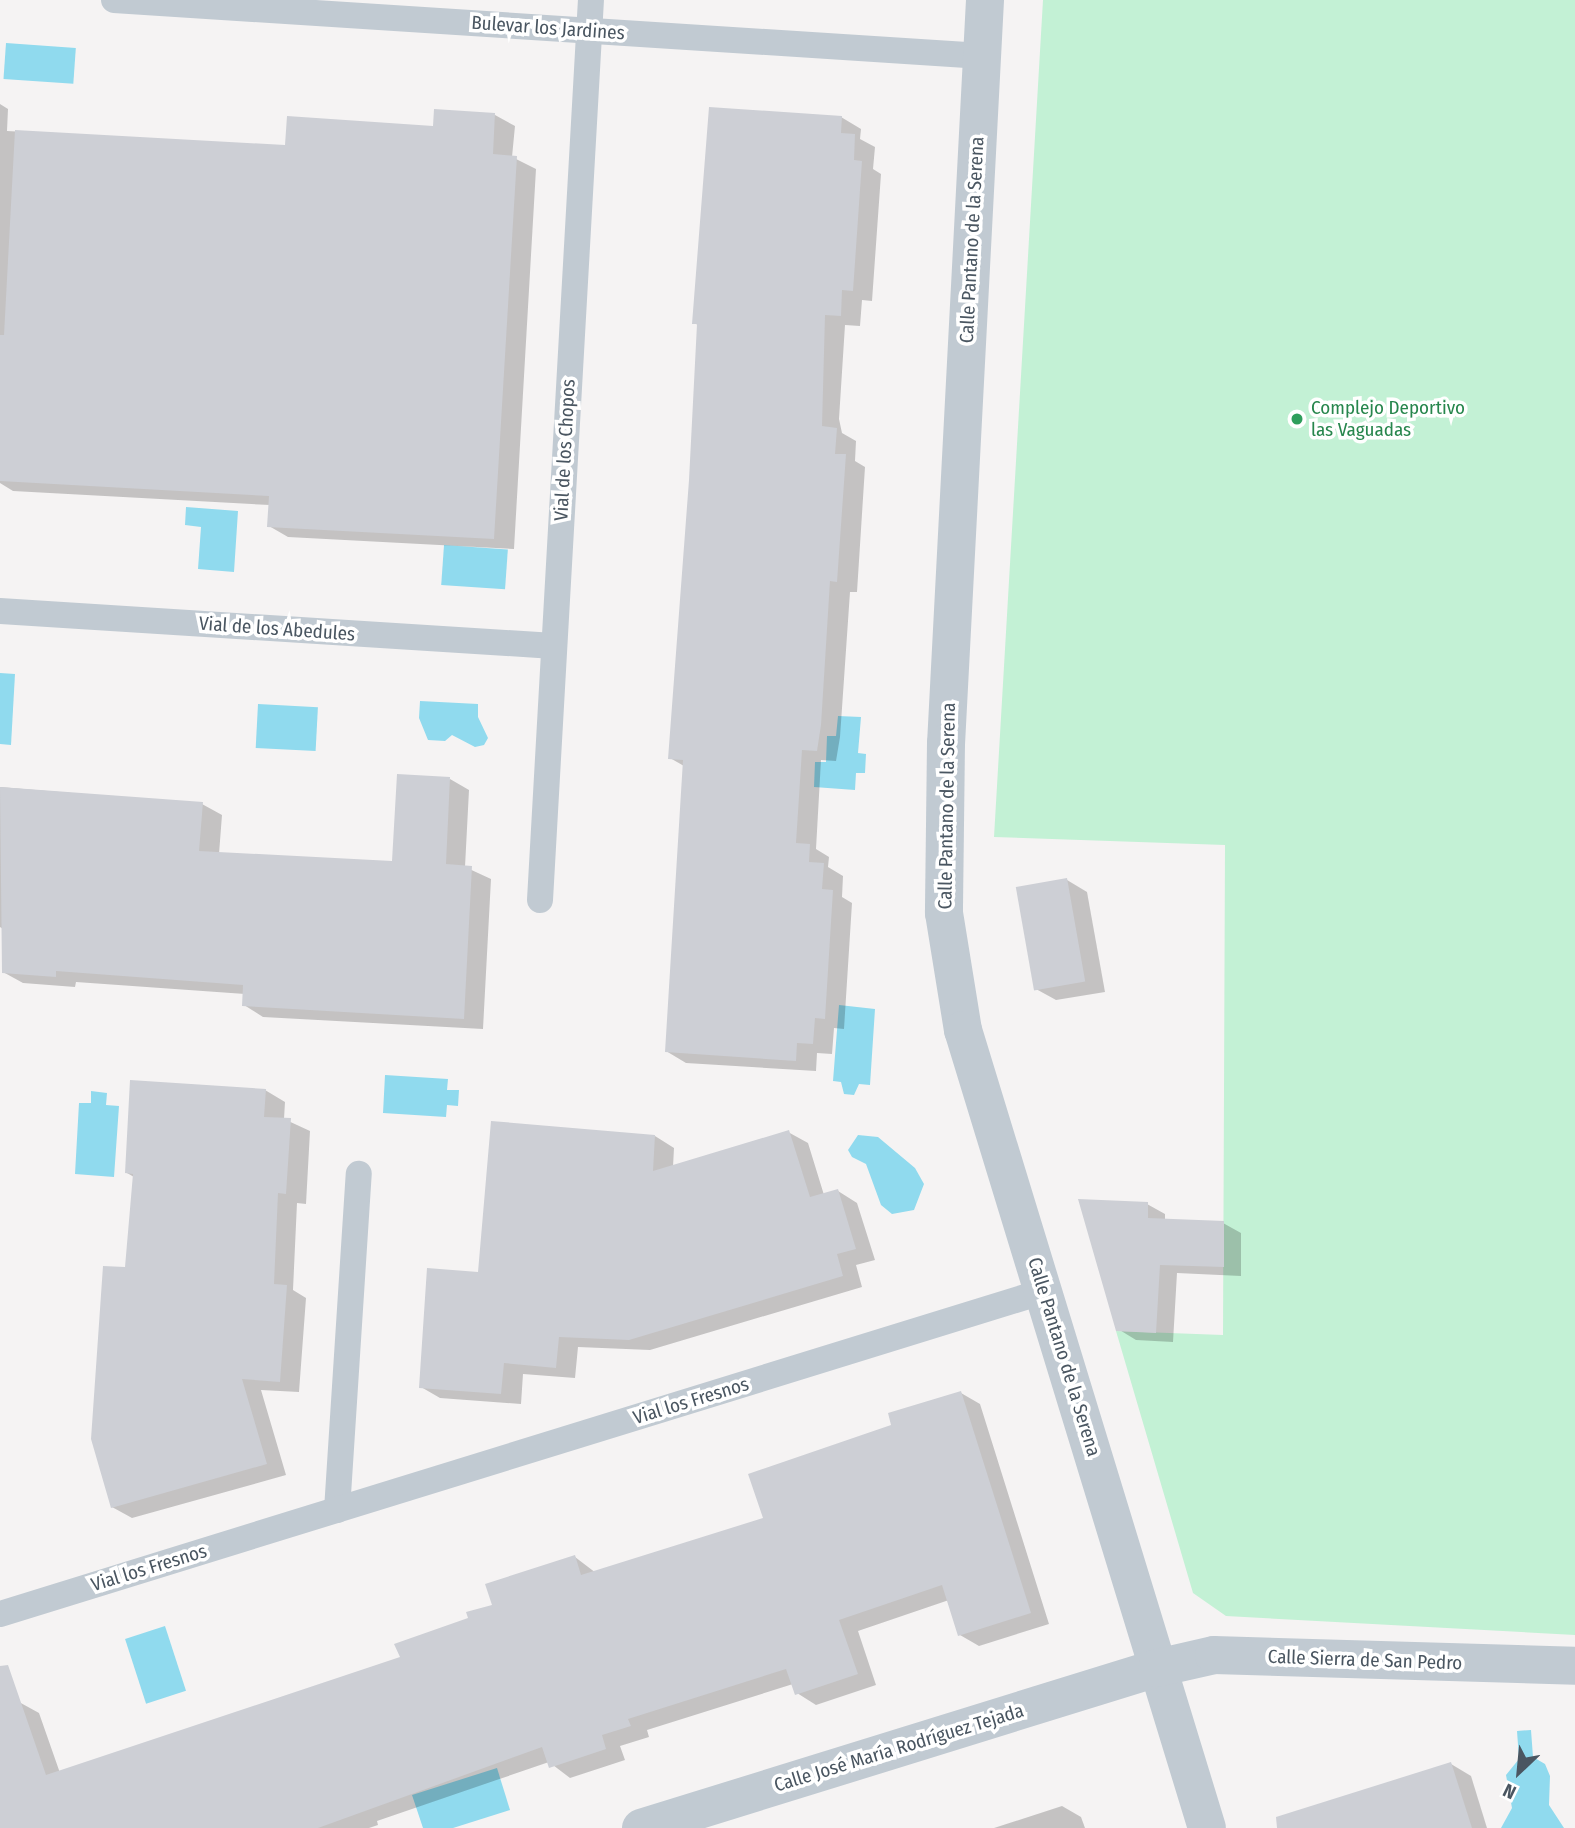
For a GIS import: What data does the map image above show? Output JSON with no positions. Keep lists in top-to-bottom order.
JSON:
{
  "streets": {
    "street": ["Calle Pantano de la Serena", "Calle Sierra de San Pedro", "Calle José María Rodríguez Tejada"],
    "lane": [
      "Bulevar los Jardines",
      "Vial de los Chopos",
      "Vial de los Abedules",
      "Vial los Fresnos"
    ]
  },
  "crossings": [
    ["Bulevar los Jardines", "Calle Pantano de la Serena"],
    ["Bulevar los Jardines", "Vial de los Chopos"],
    ["Calle Pantano de la Serena", "Vial los Fresnos"],
    ["Calle Pantano de la Serena", "Calle Sierra de San Pedro"],
    ["Calle Pantano de la Serena", "Calle José María Rodríguez Tejada"],
    ["Vial de los Chopos", "Vial de los Abedules"],
    ["Calle Sierra de San Pedro", "Calle José María Rodríguez Tejada"]
  ],
  "places": ["Complejo Deportivo las Vaguadas"],
  "north": "bottom left"
}
